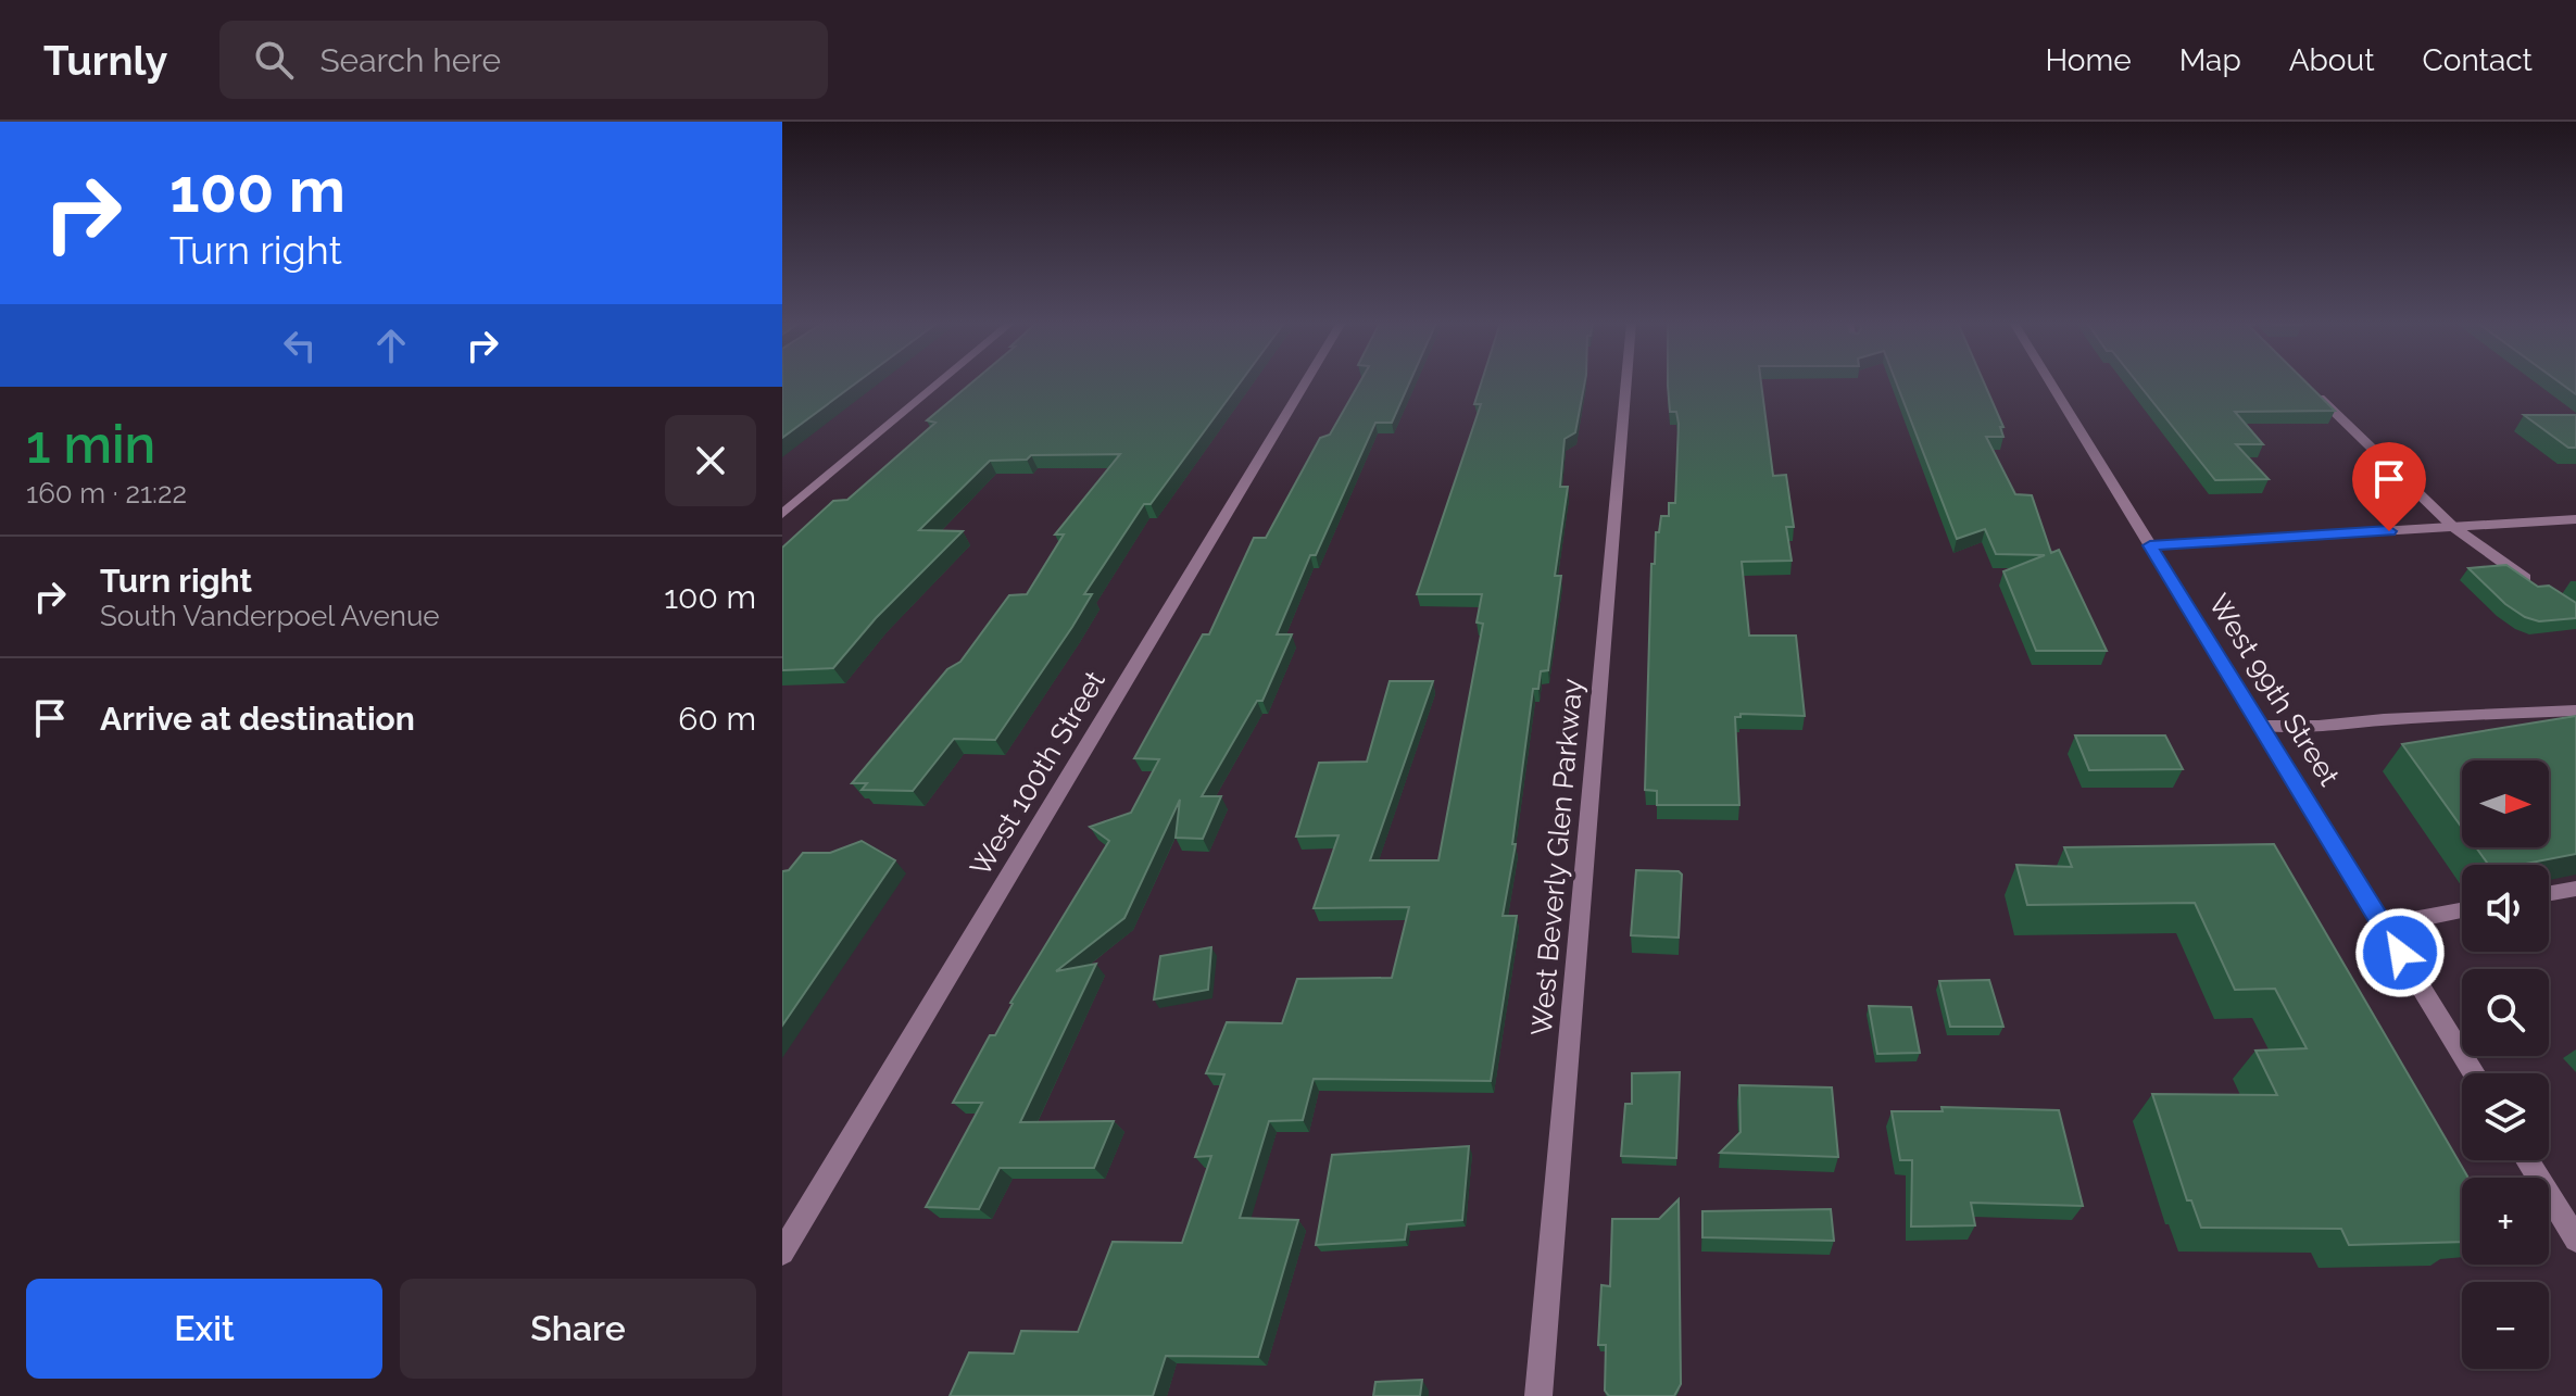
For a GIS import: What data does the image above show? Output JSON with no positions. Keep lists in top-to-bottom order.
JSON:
{
  "streets": {
    "street": ["West 99th Street", "West 100th Street", "West Beverly Glen Parkway"]
  },
  "north": "right",
  "page": {
    "header": "Turnly",
    "search": "Search here",
    "nav": [
      "Home",
      "Map",
      "About",
      "Contact"
    ],
    "turn": ["100 m", "Turn right"],
    "heading": ["1 min", "160 m · 21:22"],
    "list": [
      {
        "name": "Turn right",
        "note": "South Vanderpoel Avenue",
        "value": "100 m"
      },
      {
        "name": "Arrive at destination",
        "value": "60 m"
      }
    ],
    "map_buttons": ["+", "−"],
    "buttons": ["Exit", "Share"]
  }
}
